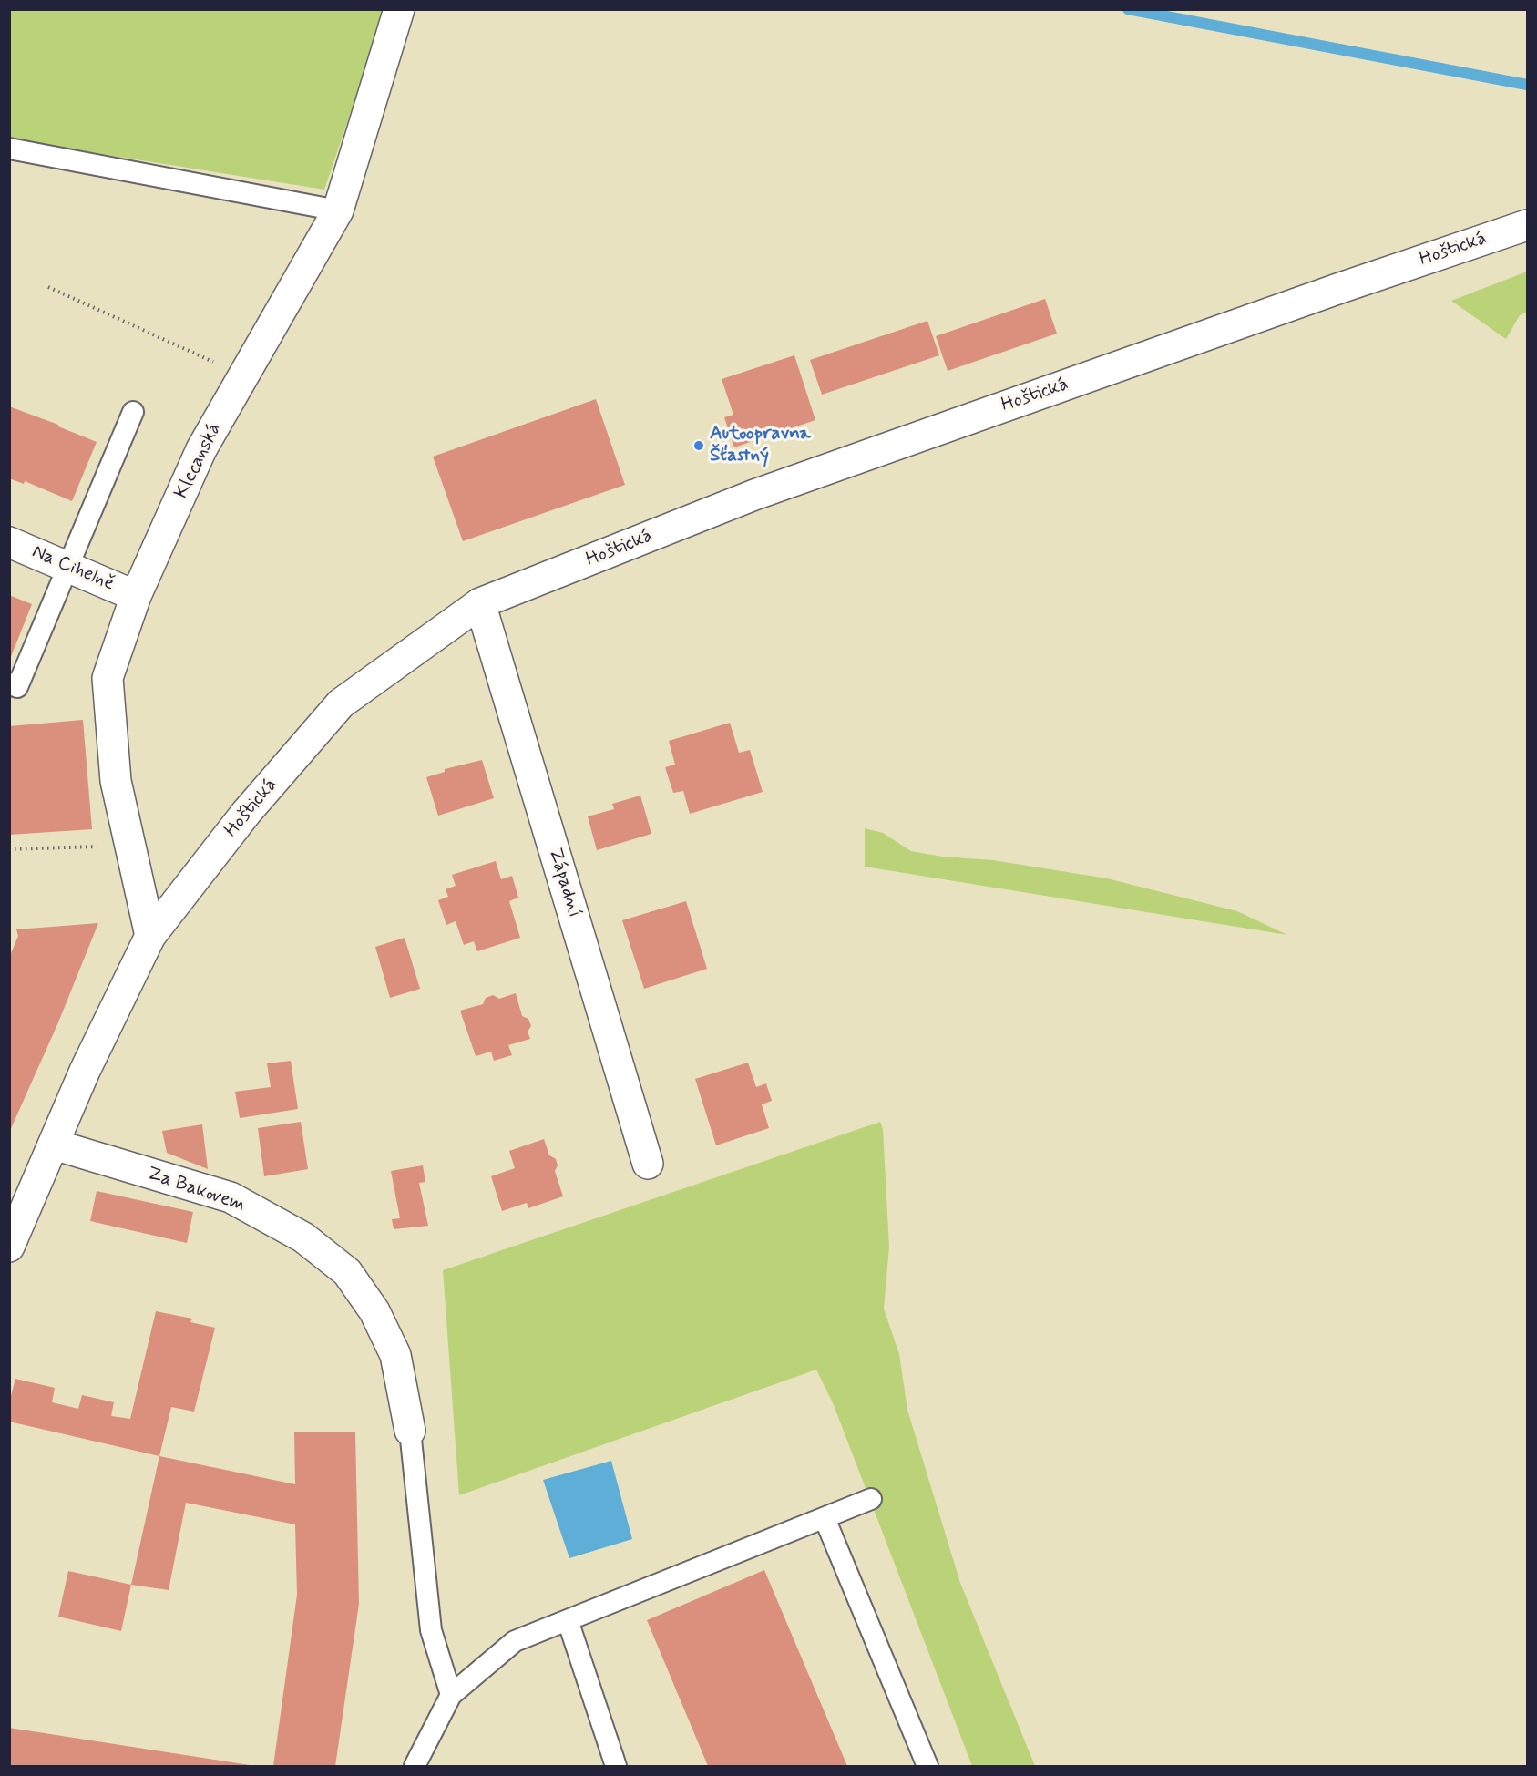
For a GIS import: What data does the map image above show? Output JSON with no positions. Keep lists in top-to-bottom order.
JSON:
{
  "streets": {
    "street": [
      "Hoštická",
      "Klecanská",
      "Na Cihelně",
      "Západní",
      "Za Bakovem"
    ]
  },
  "crossings": [
    ["Hoštická", "Klecanská"],
    ["Hoštická", "Západní"],
    ["Hoštická", "Za Bakovem"],
    ["Klecanská", "Na Cihelně"]
  ],
  "places": ["Autoopravna Šťastný"]
}
